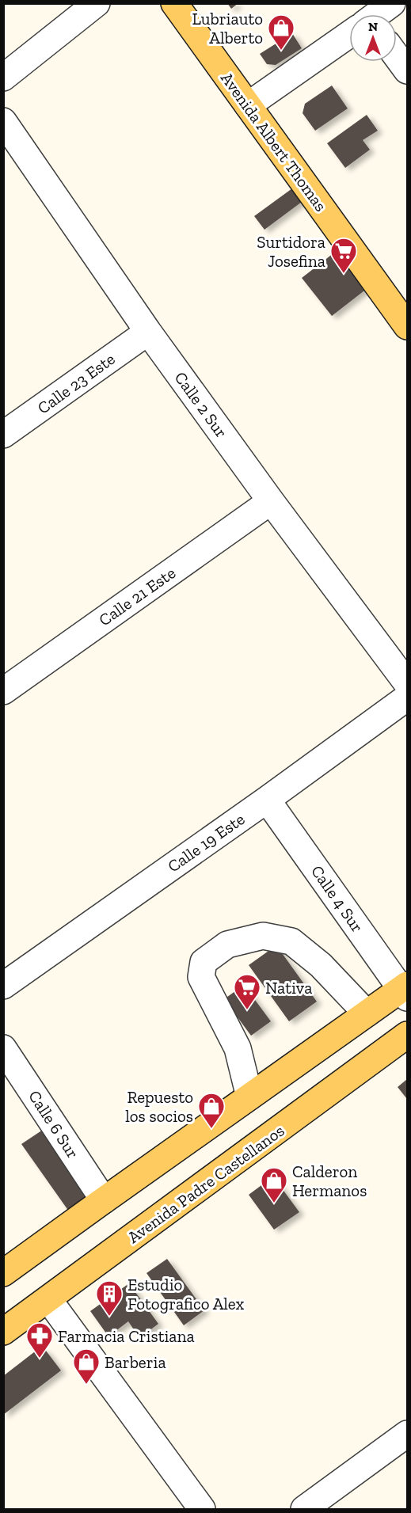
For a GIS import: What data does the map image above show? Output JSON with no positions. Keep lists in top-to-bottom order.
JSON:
{
  "streets": {
    "main road": ["Avenida Albert Thomas", "Avenida Padre Castellanos"],
    "street": [
      "Calle 23 Este",
      "Calle 2 Sur",
      "Calle 21 Este",
      "Calle 19 Este",
      "Calle 4 Sur",
      "Calle 6 Sur"
    ]
  },
  "crossings": [
    ["Calle 23 Este", "Calle 2 Sur"],
    ["Calle 2 Sur", "Calle 21 Este"],
    ["Calle 19 Este", "Calle 4 Sur"]
  ],
  "places": {
    "shop": [
      "Lubriauto Alberto",
      "Repuesto los socios",
      "Calderon Hermanos",
      "Barberia"
    ],
    "supermarket": ["Surtidora Josefina", "Nativa"],
    "building": ["Estudio Fotografico Alex"],
    "pharmacy": ["Farmacia Cristiana"]
  },
  "north": "top"
}
